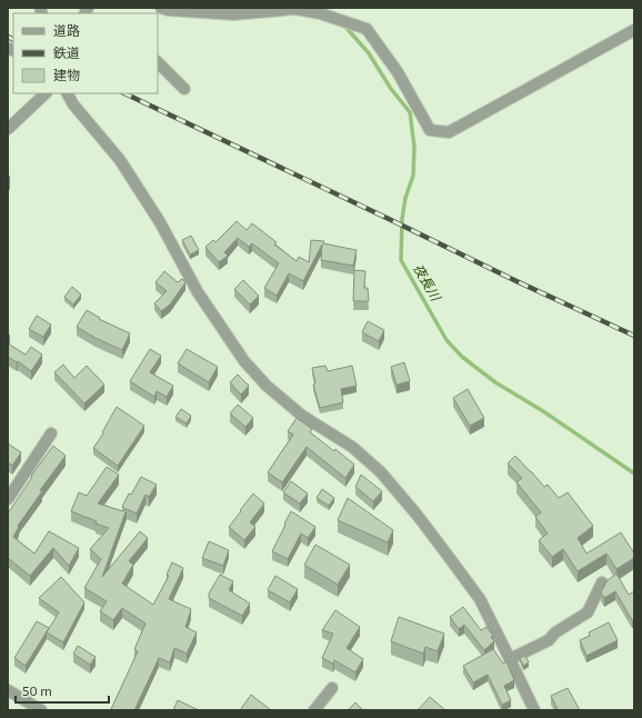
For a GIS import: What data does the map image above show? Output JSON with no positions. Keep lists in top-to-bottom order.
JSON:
{
  "water": ["夜長川"],
  "legend": ["道路", "鉄道", "建物"],
  "scale_bar": "50 m"
}
